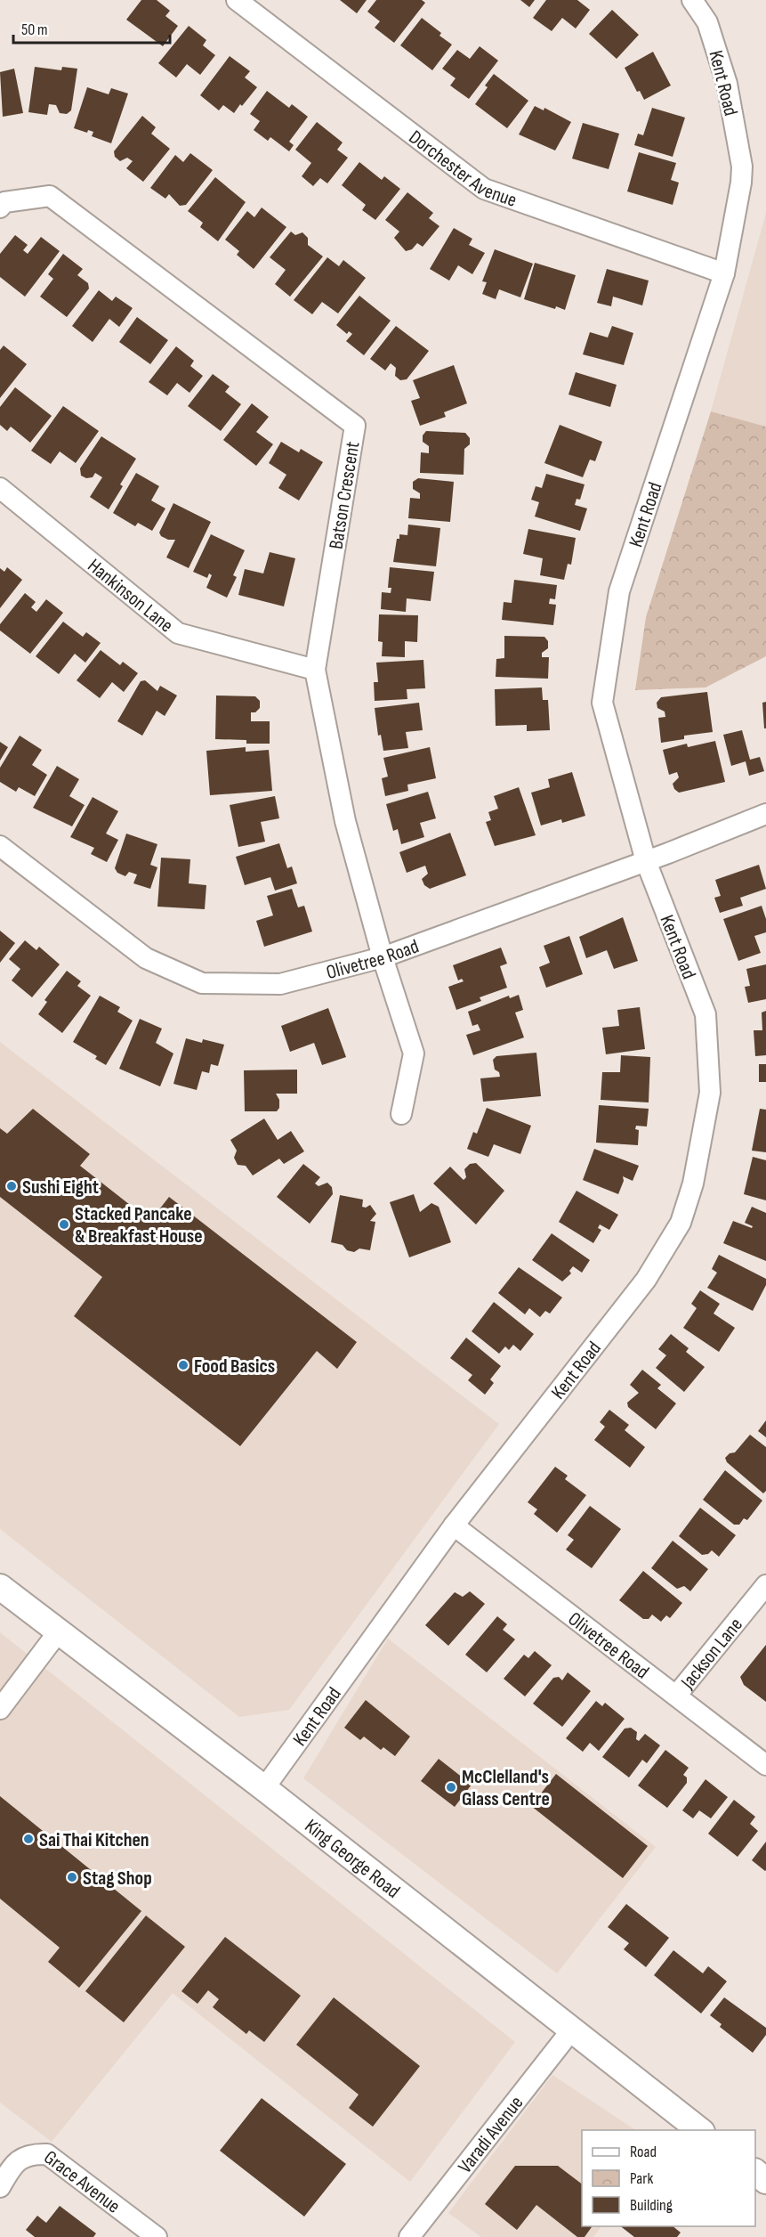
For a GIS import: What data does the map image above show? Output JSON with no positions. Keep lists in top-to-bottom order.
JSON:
{
  "streets": {
    "main road": ["King George Road"],
    "street": [
      "Kent Road",
      "Dorchester Avenue",
      "Batson Crescent",
      "Hankinson Lane",
      "Olivetree Road",
      "Jackson Lane",
      "Varadi Avenue",
      "Grace Avenue"
    ]
  },
  "crossings": [
    ["Kent Road", "Dorchester Avenue"],
    ["Kent Road", "Olivetree Road"],
    ["Kent Road", "King George Road"],
    ["Batson Crescent", "Hankinson Lane"],
    ["Batson Crescent", "Olivetree Road"],
    ["Olivetree Road", "Jackson Lane"],
    ["King George Road", "Varadi Avenue"]
  ],
  "places": [
    "Sushi Eight",
    "Stacked Pancake & Breakfast House",
    "Food Basics",
    "McClelland's Glass Centre",
    "Sai Thai Kitchen",
    "Stag Shop"
  ],
  "legend": ["Road", "Park", "Building"],
  "scale_bar": "50 m"
}
